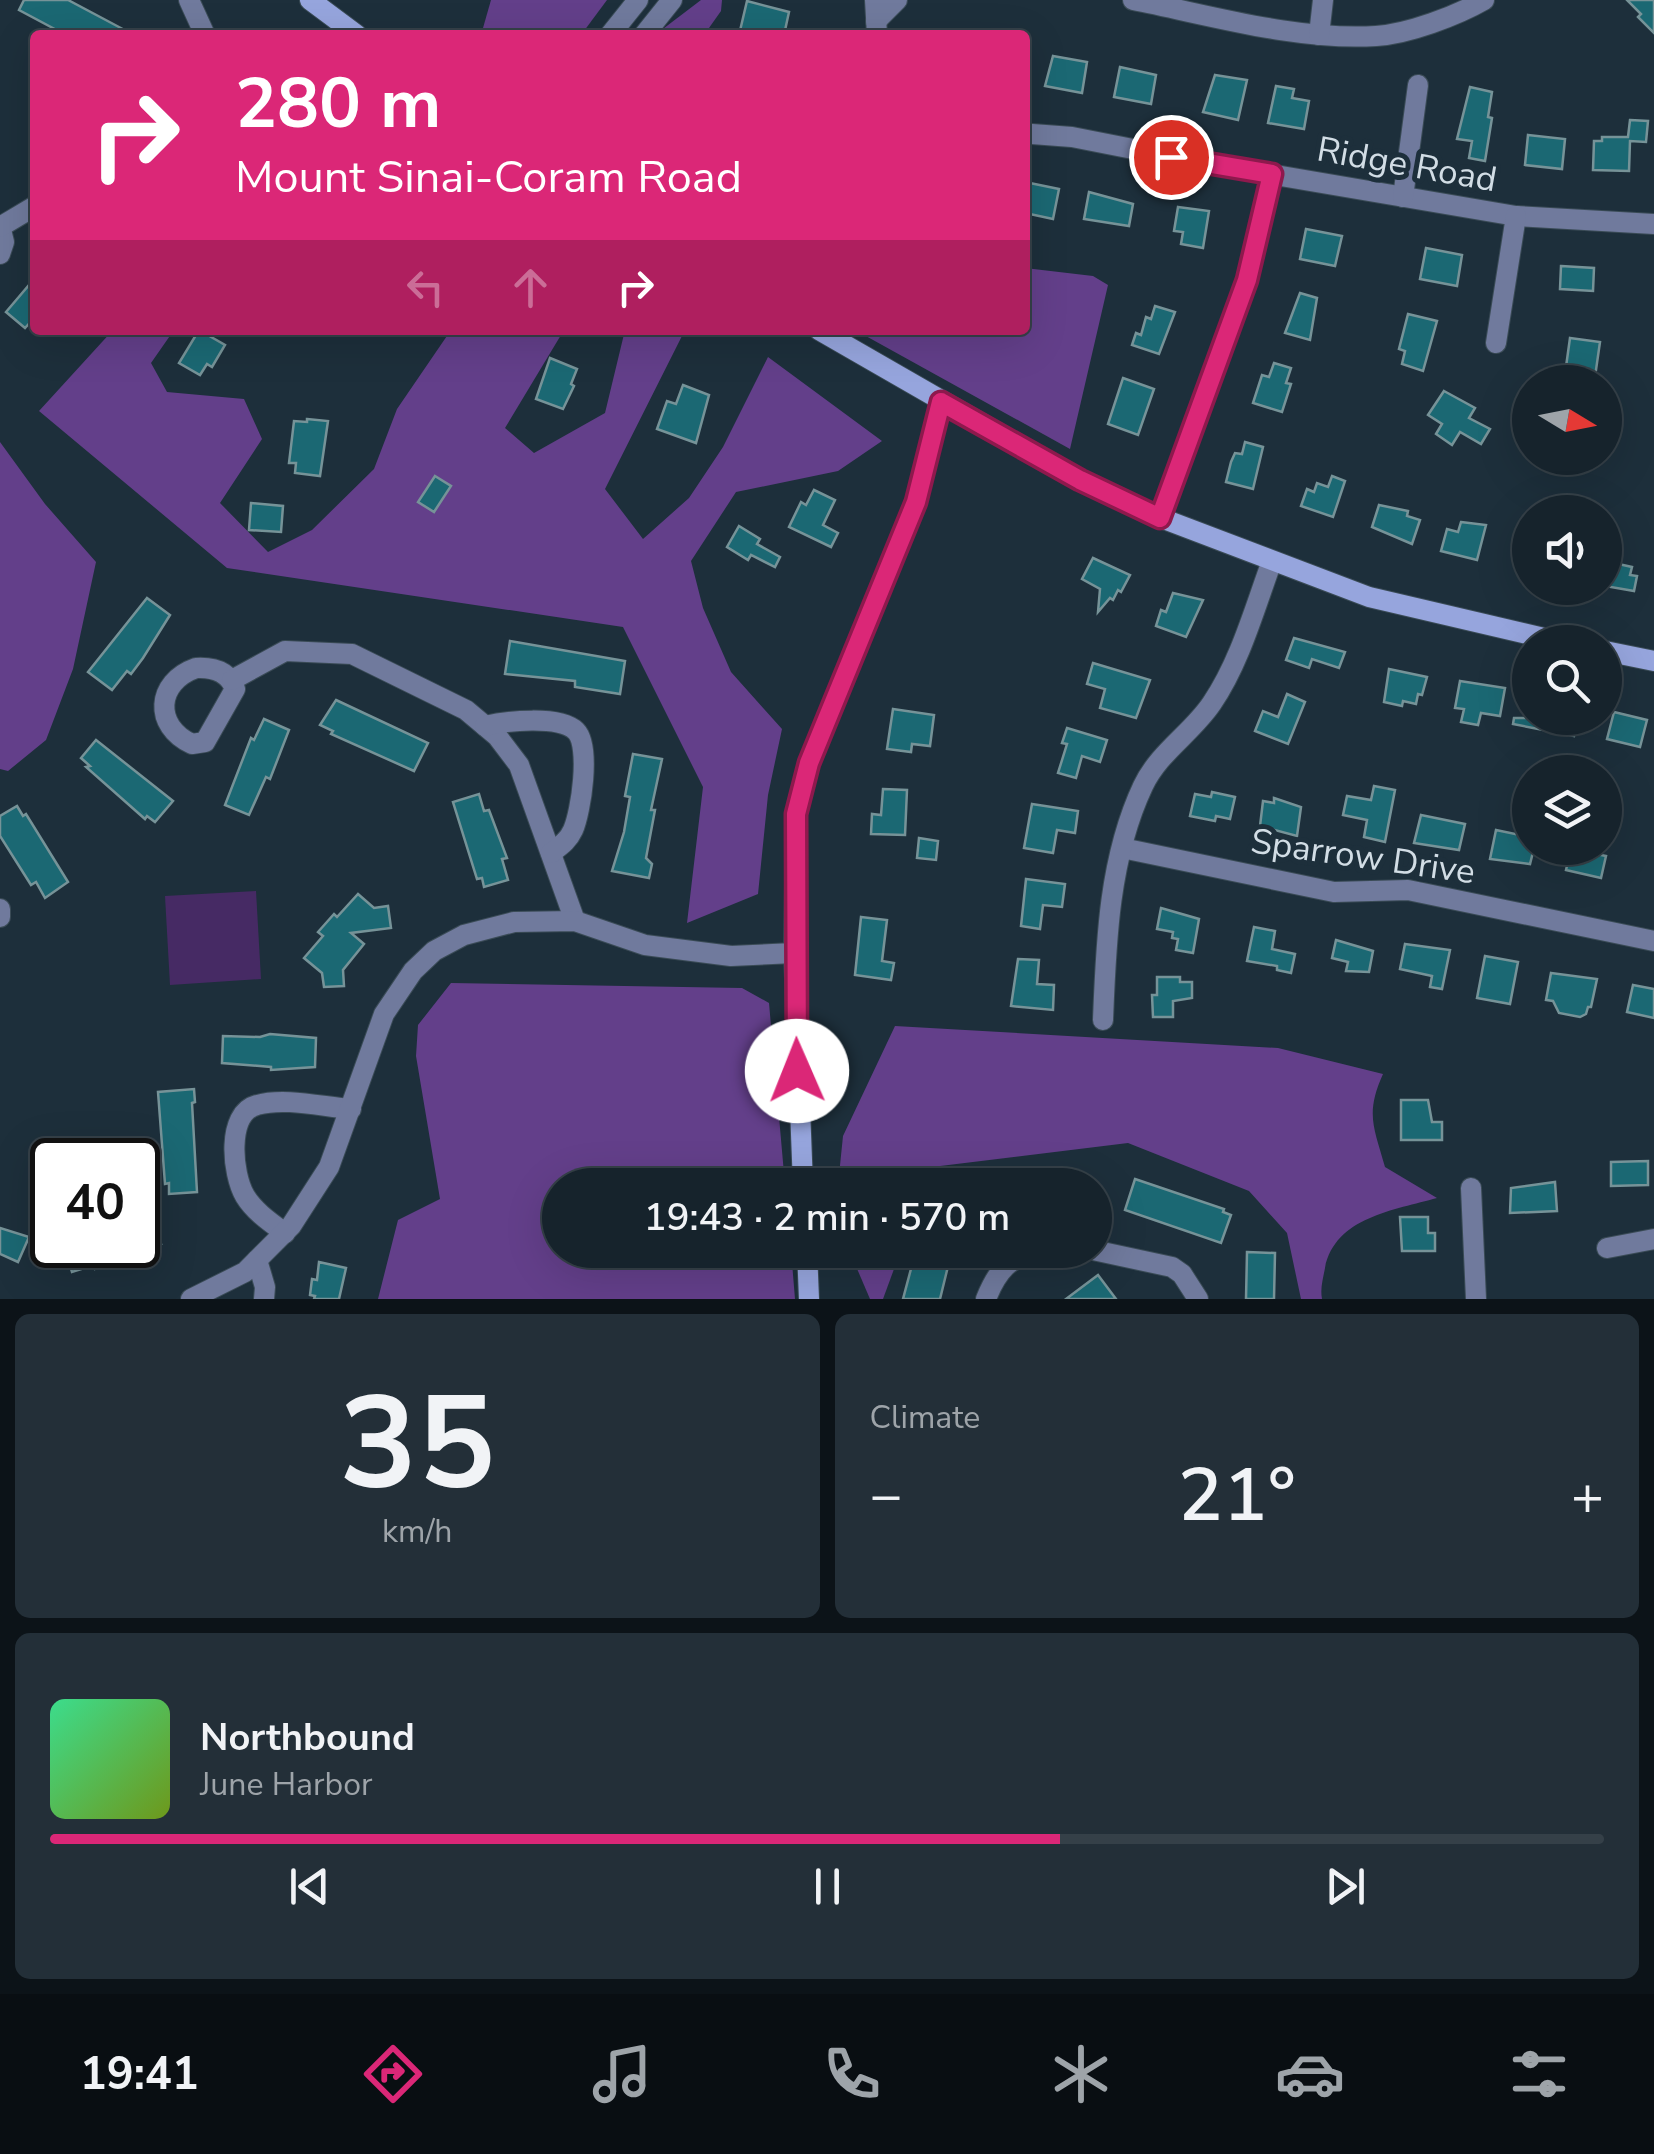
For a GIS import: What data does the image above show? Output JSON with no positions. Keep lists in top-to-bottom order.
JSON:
{
  "streets": {
    "street": ["Ridge Road", "Sparrow Drive"]
  },
  "north": "right",
  "page": {
    "turn": ["280 m", "Mount Sinai-Coram Road"],
    "limit": "40",
    "trip": "19:43 · 2 min · 570 m",
    "tile": [
      ["35", "km/h"],
      "Climate"
    ],
    "heat": ["−", "21°", "+"],
    "song": ["Northbound", "June Harbor"],
    "tabs": "19:41"
  }
}
